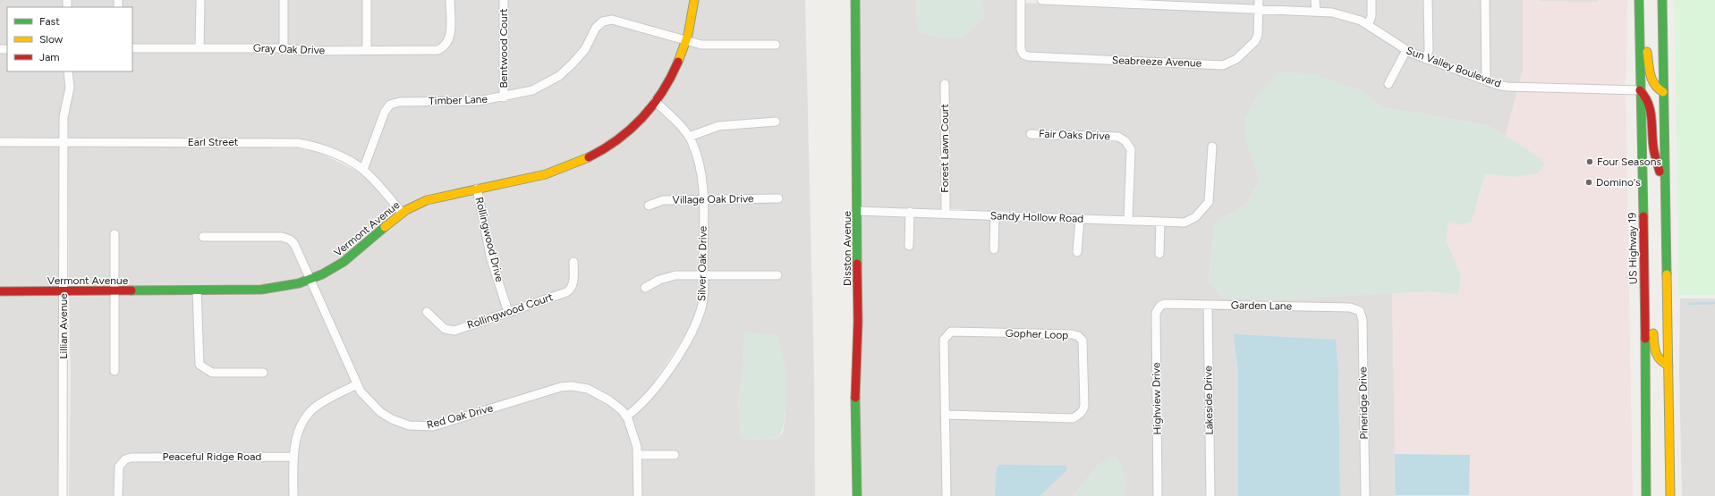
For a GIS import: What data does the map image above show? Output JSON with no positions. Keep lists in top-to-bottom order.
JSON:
{
  "streets": {
    "main road": ["Vermont Avenue", "Disston Avenue", "US Highway 19"],
    "street": [
      "Bentwood Court",
      "Gray Oak Drive",
      "Seabreeze Avenue",
      "Sun Valley Boulevard",
      "Timber Lane",
      "Fair Oaks Drive",
      "Earl Street",
      "Forest Lawn Court",
      "Village Oak Drive",
      "Sandy Hollow Road",
      "Rollingwood Drive",
      "Silver Oak Drive",
      "Garden Lane",
      "Rollingwood Court",
      "Lillian Avenue",
      "Gopher Loop",
      "Highview Drive",
      "Lakeside Drive",
      "Pineridge Drive",
      "Red Oak Drive",
      "Peaceful Ridge Road"
    ]
  },
  "crossings": [
    ["Bentwood Court", "Timber Lane"],
    ["Seabreeze Avenue", "Sun Valley Boulevard"],
    ["Sun Valley Boulevard", "US Highway 19"],
    ["Timber Lane", "Earl Street"],
    ["Timber Lane", "Vermont Avenue"],
    ["Fair Oaks Drive", "Sandy Hollow Road"],
    ["Earl Street", "Vermont Avenue"],
    ["Earl Street", "Lillian Avenue"],
    ["Forest Lawn Court", "Sandy Hollow Road"],
    ["Village Oak Drive", "Silver Oak Drive"],
    ["Sandy Hollow Road", "Disston Avenue"],
    ["Vermont Avenue", "Rollingwood Drive"],
    ["Vermont Avenue", "Silver Oak Drive"],
    ["Vermont Avenue", "Lillian Avenue"],
    ["Vermont Avenue", "Red Oak Drive"],
    ["Rollingwood Drive", "Rollingwood Court"],
    ["Silver Oak Drive", "Red Oak Drive"],
    ["Garden Lane", "Highview Drive"],
    ["Garden Lane", "Lakeside Drive"],
    ["Garden Lane", "Pineridge Drive"]
  ],
  "places": ["Four Seasons", "Domino's"],
  "legend": ["Fast", "Slow", "Jam"]
}
